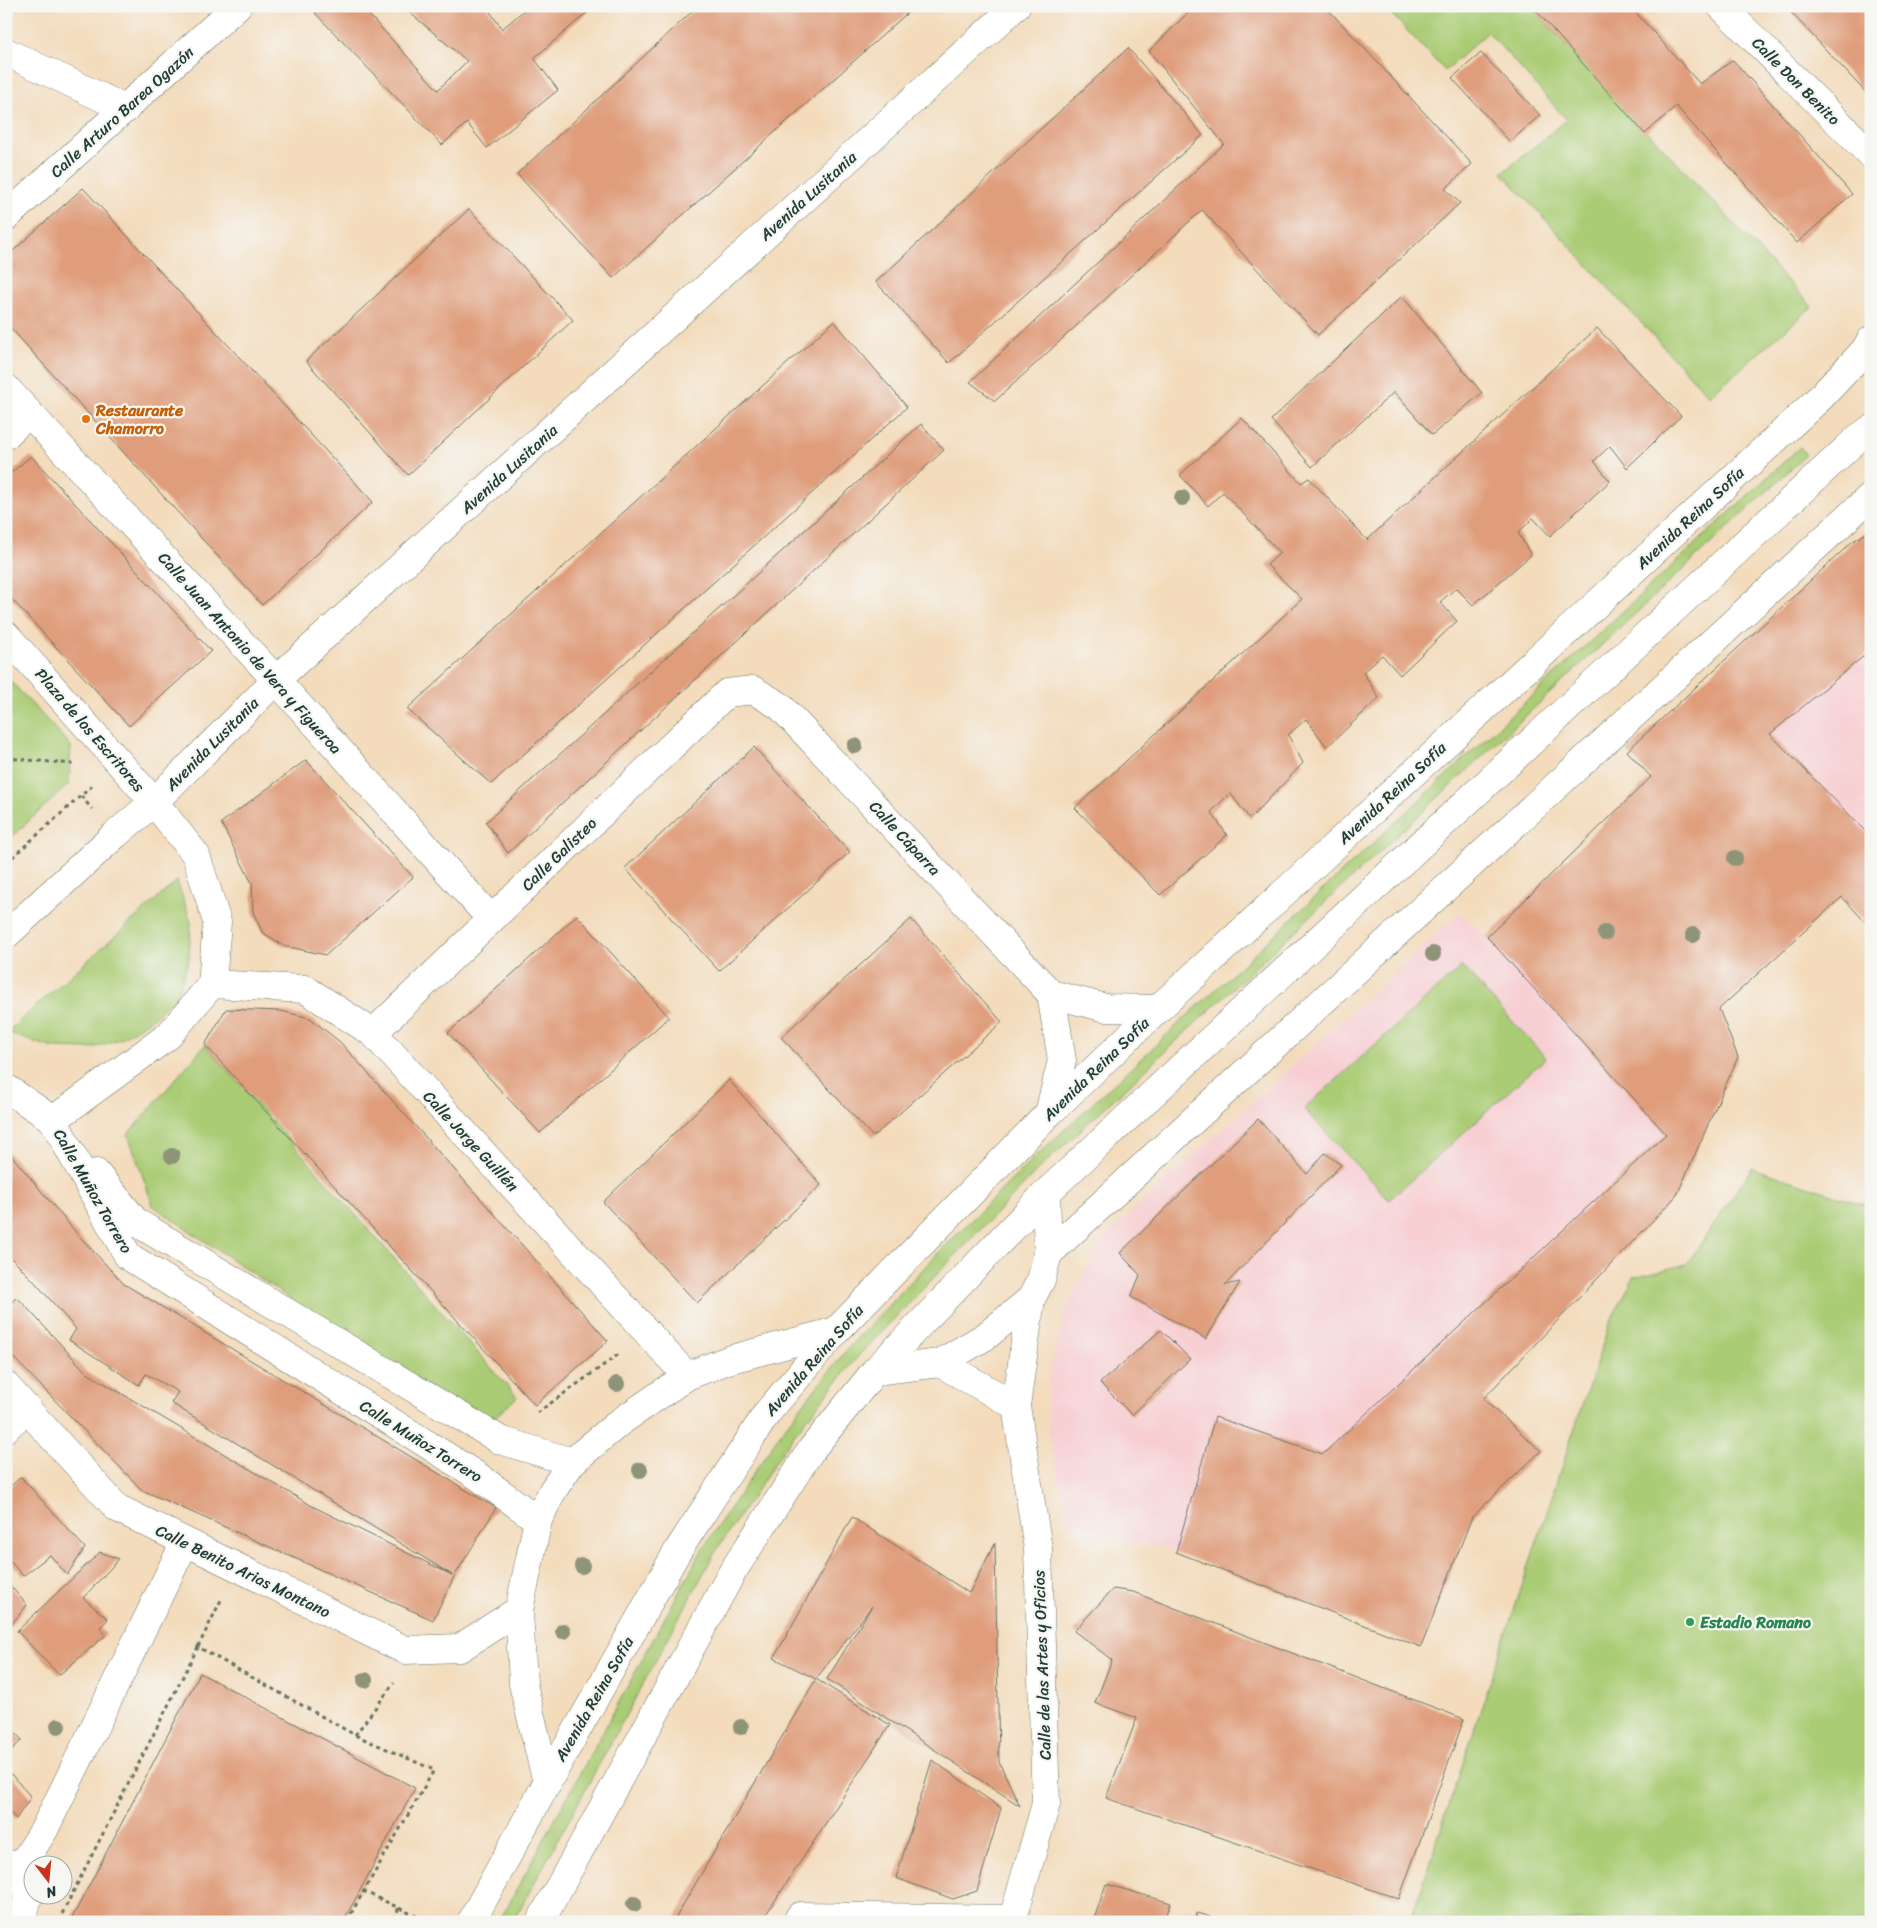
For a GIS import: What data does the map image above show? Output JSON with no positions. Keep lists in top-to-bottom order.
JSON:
{
  "streets": {
    "main road": [
      "Calle Don Benito",
      "Calle Arturo Barea Ogazón",
      "Avenida Lusitania",
      "Avenida Reina Sofía",
      "Calle Juan Antonio de Vera y Figueroa",
      "Plaza de los Escritores",
      "Calle Cáparra",
      "Calle Galisteo",
      "Calle Jorge Guillén",
      "Calle Muñoz Torrero",
      "Calle Benito Arias Montano",
      "Calle de las Artes y Oficios"
    ]
  },
  "crossings": [
    ["Avenida Lusitania", "Calle Juan Antonio de Vera y Figueroa"],
    ["Avenida Lusitania", "Plaza de los Escritores"],
    ["Calle Juan Antonio de Vera y Figueroa", "Calle Galisteo"],
    ["Plaza de los Escritores", "Calle Jorge Guillén"],
    ["Calle Cáparra", "Calle Galisteo"],
    ["Calle Galisteo", "Calle Jorge Guillén"]
  ],
  "places": ["Restaurante Chamorro", "Estadio Romano"],
  "north": "bottom"
}
